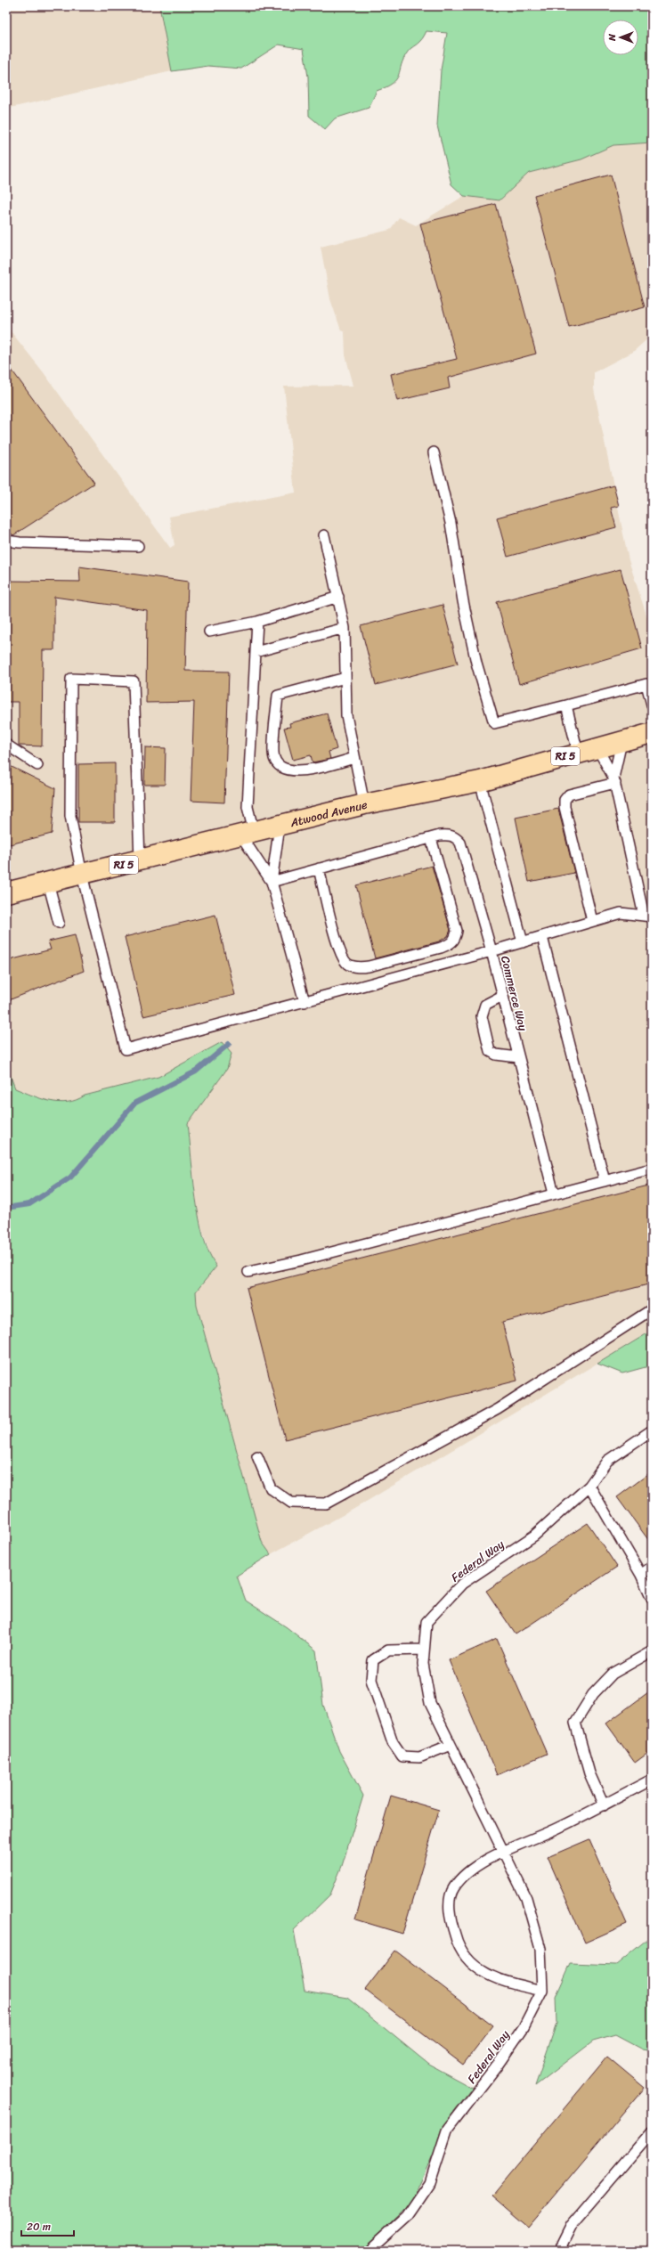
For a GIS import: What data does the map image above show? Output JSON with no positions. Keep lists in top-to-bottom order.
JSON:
{
  "streets": {
    "main road": ["RI 5", "Atwood Avenue"],
    "lane": ["Commerce Way", "Federal Way"]
  },
  "crossings": [
    ["Atwood Avenue", "Commerce Way"]
  ],
  "scale_bar": "20 m",
  "north": "left"
}
